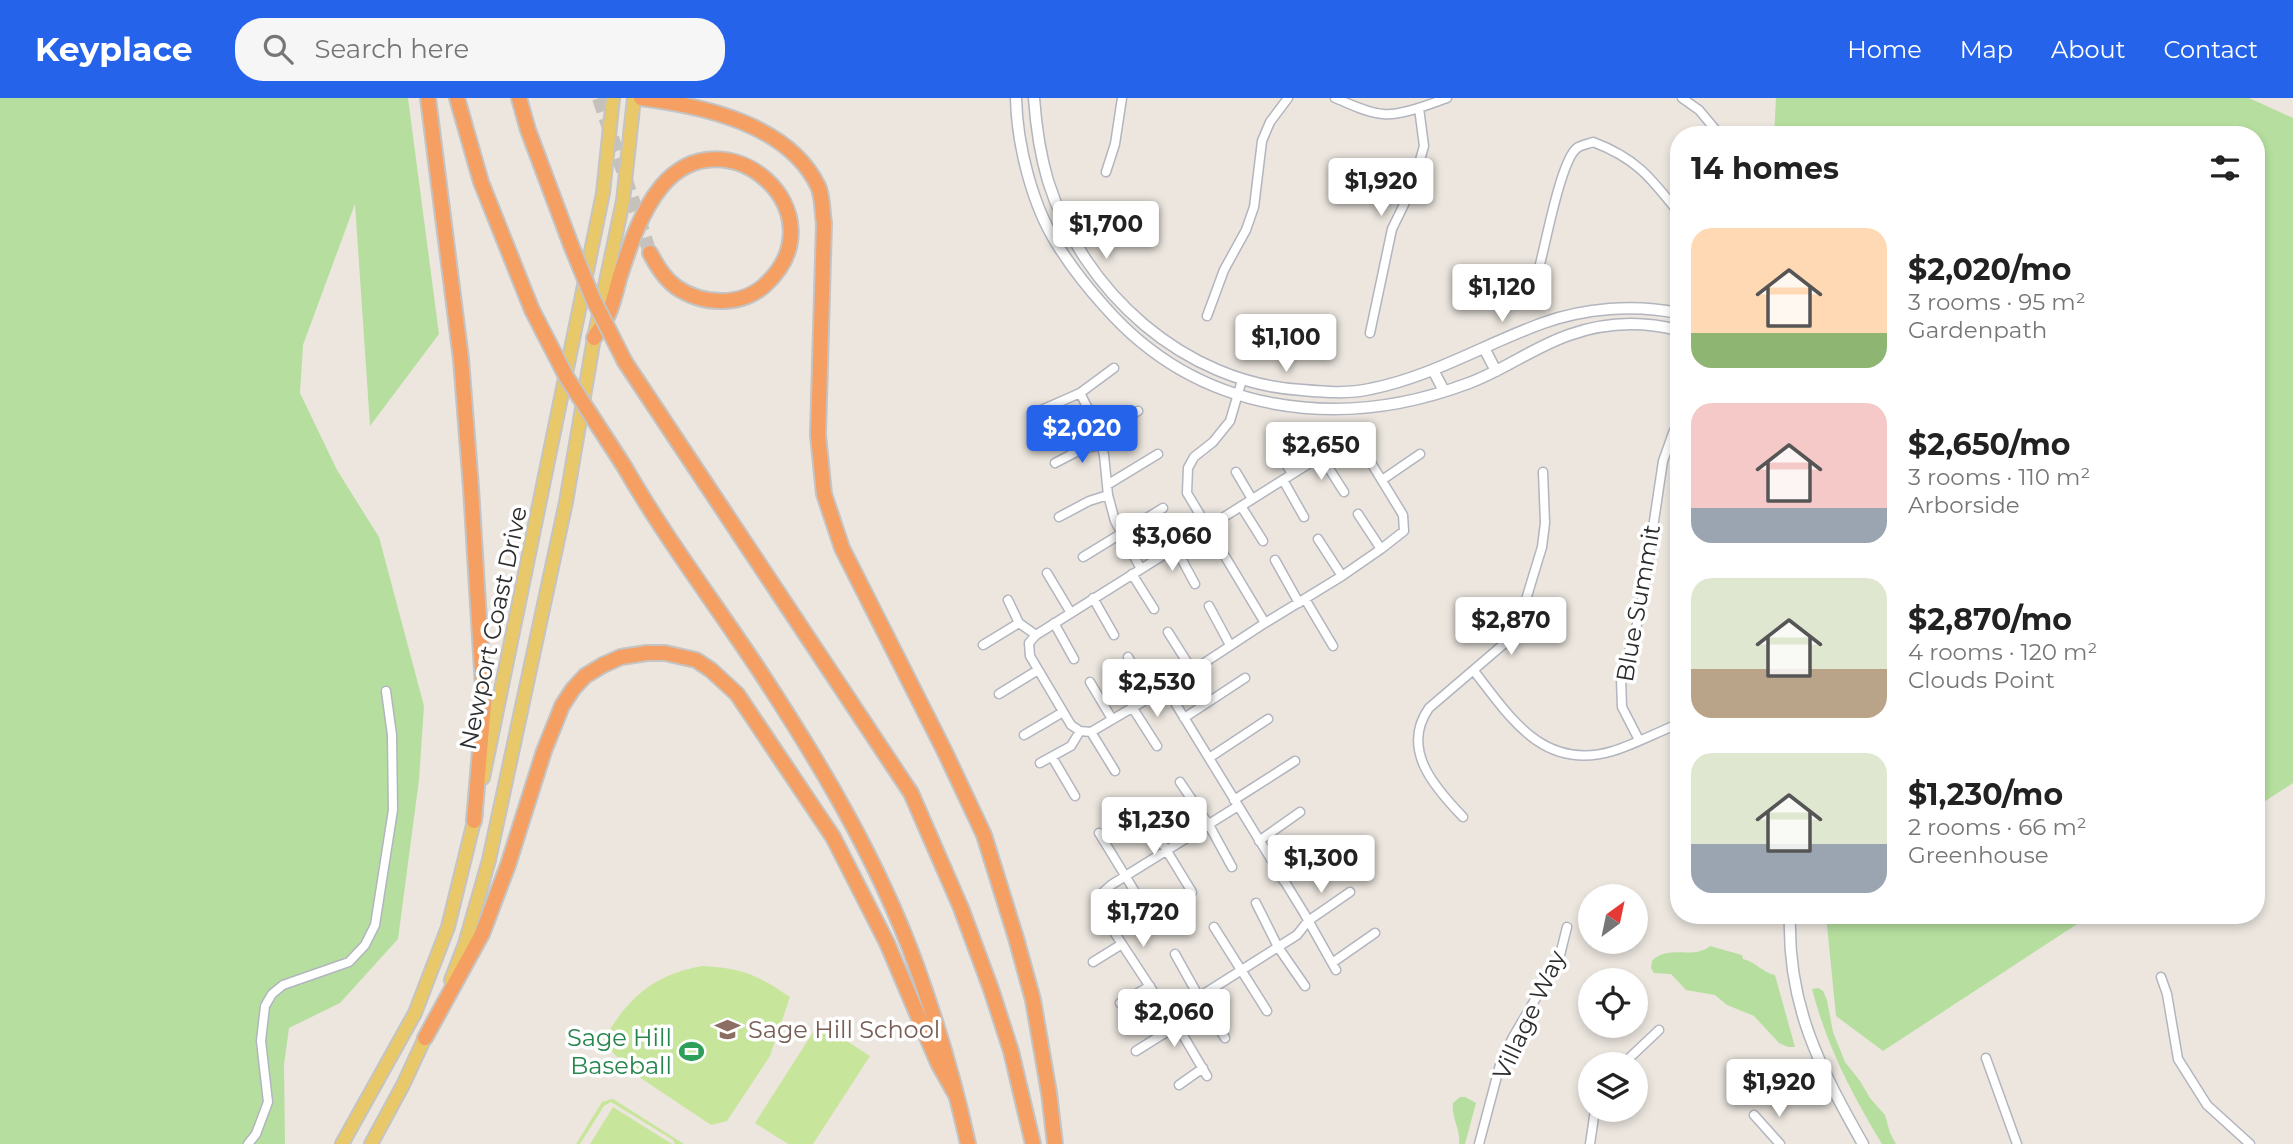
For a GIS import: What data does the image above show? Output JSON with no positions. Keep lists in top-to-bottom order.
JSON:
{
  "streets": {
    "main road": ["Newport Coast Drive"],
    "street": ["Blue Summit", "Village Way"]
  },
  "places": {
    "school or university": ["Sage Hill School"],
    "sports": ["Sage Hill Baseball"]
  },
  "north": "top right",
  "page": {
    "header": "Keyplace",
    "search": "Search here",
    "nav": [
      "Home",
      "Map",
      "About",
      "Contact"
    ],
    "heading": "14 homes",
    "price": [
      "$1,920",
      "$1,700",
      "$1,120",
      "$1,100",
      "$2,020",
      "$2,650",
      "$3,060",
      "$2,870",
      "$2,530",
      "$1,230",
      "$1,300",
      "$1,720",
      "$2,060",
      "$1,920"
    ],
    "list": [
      {
        "name": "$2,020/mo",
        "note": "3 rooms · 95 m² · Gardenpath"
      },
      {
        "name": "$2,650/mo",
        "note": "3 rooms · 110 m² · Arborside"
      },
      {
        "name": "$2,870/mo",
        "note": "4 rooms · 120 m² · Clouds Point"
      },
      {
        "name": "$1,230/mo",
        "note": "2 rooms · 66 m² · Greenhouse"
      }
    ]
  }
}
